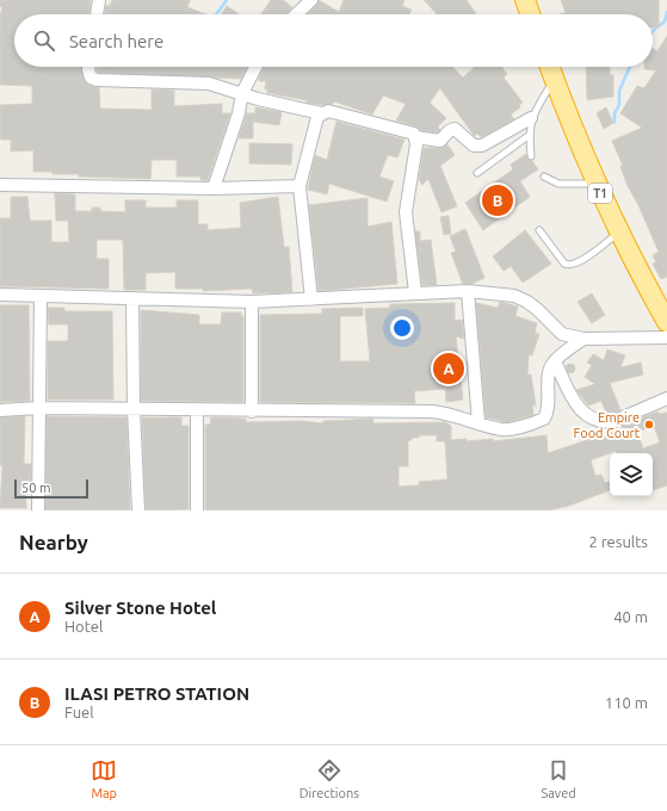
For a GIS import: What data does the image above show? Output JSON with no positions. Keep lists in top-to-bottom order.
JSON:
{
  "streets": {
    "highway": ["T1"]
  },
  "places": ["Empire Food Court"],
  "scale_bar": "50 m",
  "page": {
    "search": "Search here",
    "pins": ["B", "A"],
    "scale": "50 m",
    "heading": ["Nearby", "2 results"],
    "list": [
      {
        "mark": "A",
        "name": "Silver Stone Hotel",
        "note": "Hotel",
        "value": "40 m"
      },
      {
        "mark": "B",
        "name": "ILASI PETRO STATION",
        "note": "Fuel",
        "value": "110 m"
      }
    ],
    "nav": ["Map", "Directions", "Saved"]
  }
}
